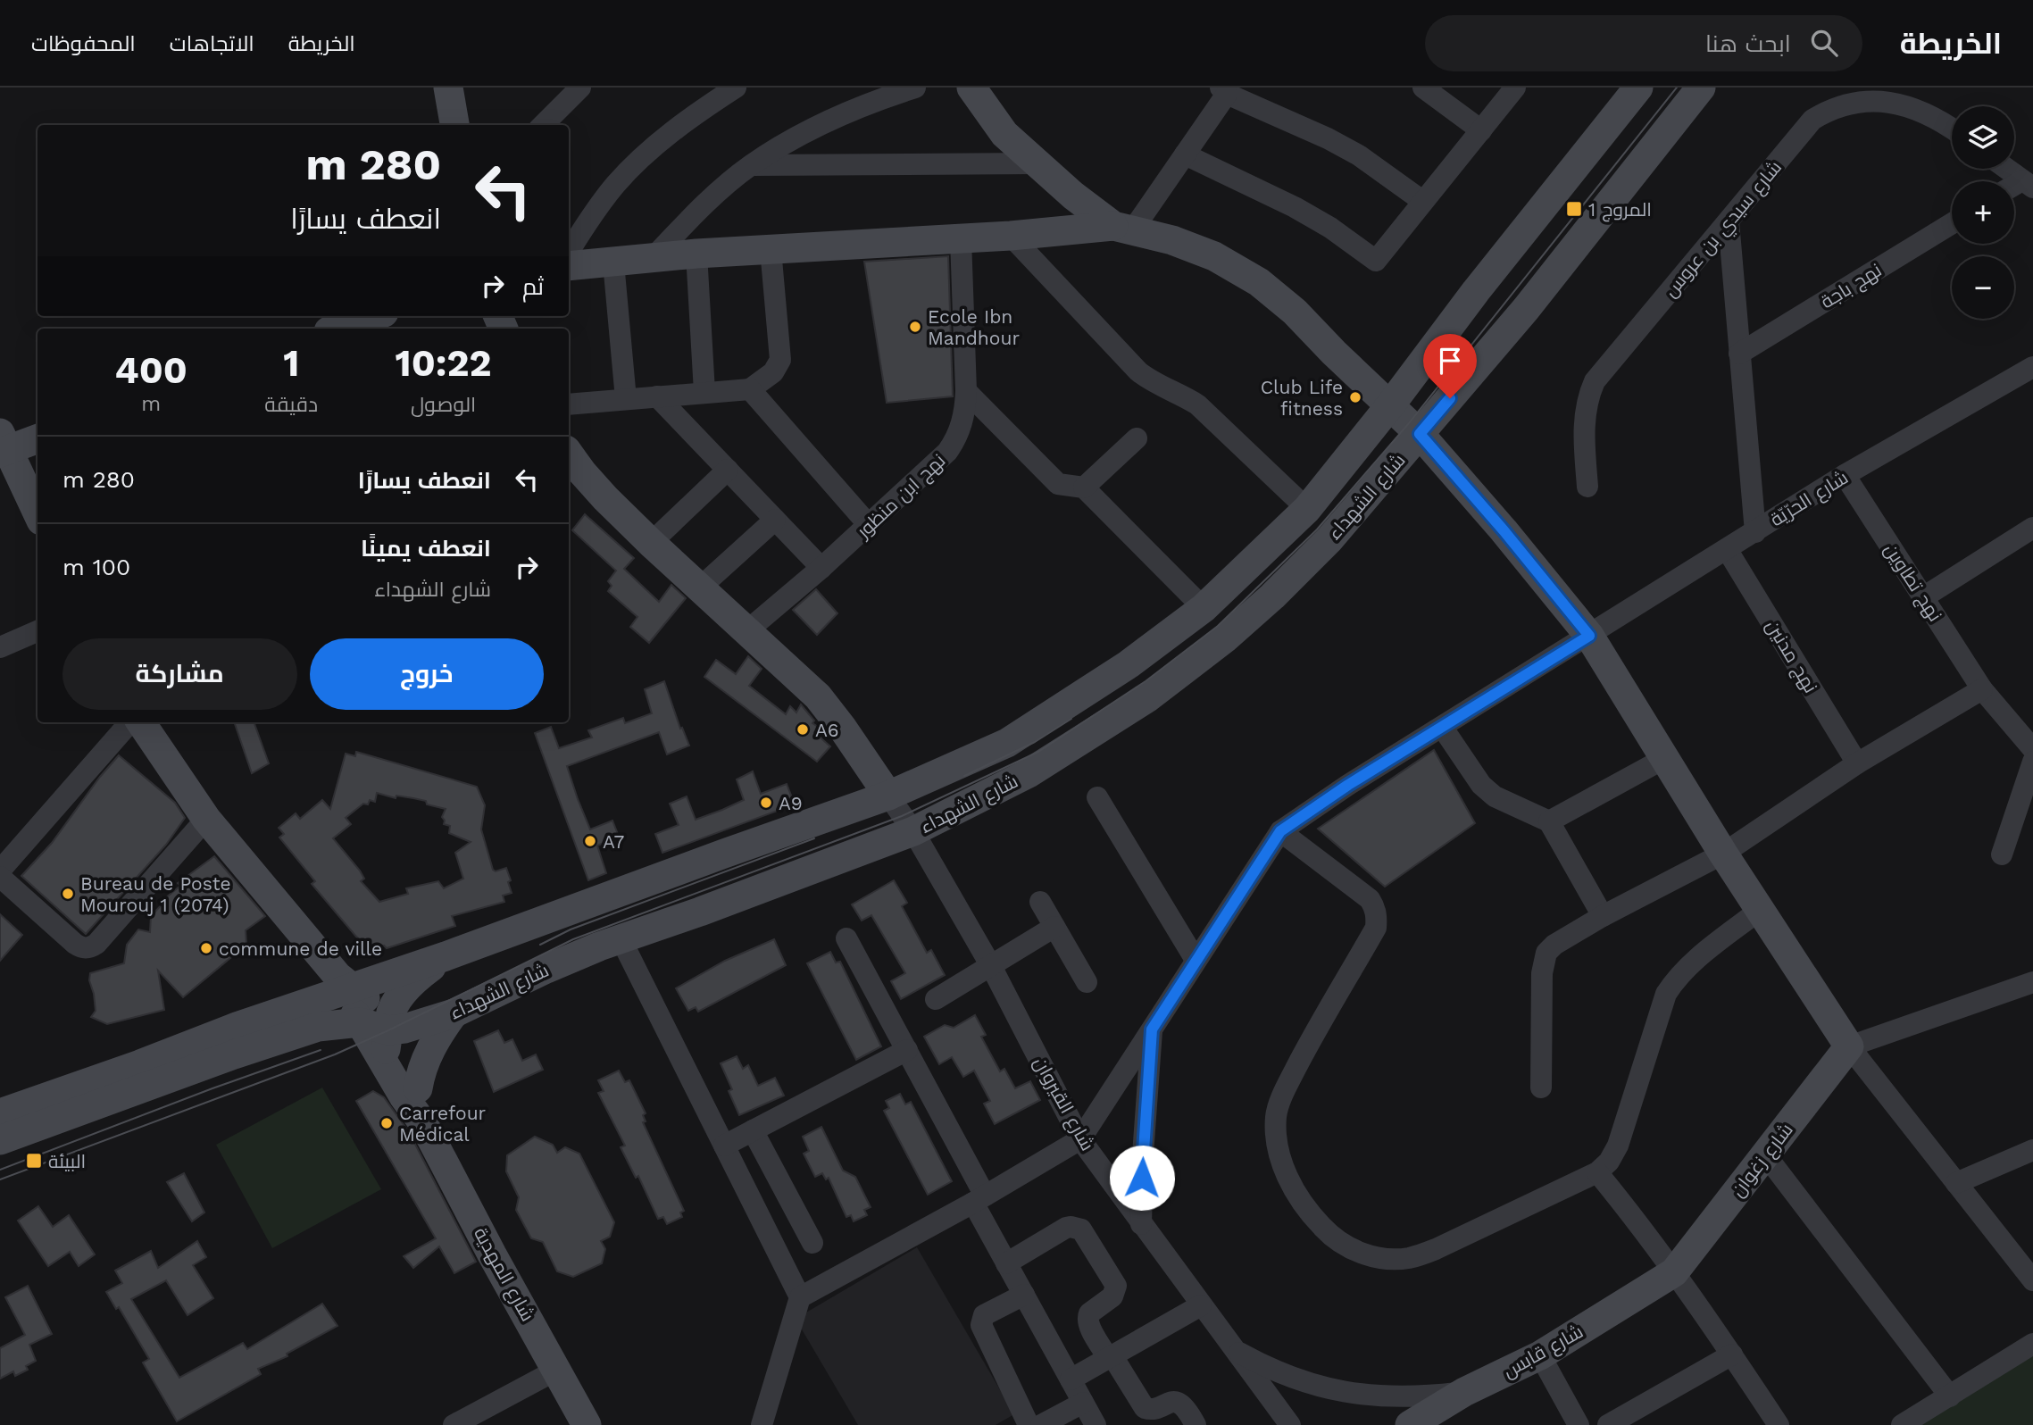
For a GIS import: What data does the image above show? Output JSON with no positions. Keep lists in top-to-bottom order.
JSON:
{
  "streets": {
    "main road": [
      "شارع الشهداء",
      "شارع زغوان",
      "شارع المهدية",
      "شارع قابس"
    ],
    "street": [
      "شارع سيدي بن عروس",
      "نهج باجة",
      "نهج ابن منظور",
      "شارع الحرّيّة",
      "نهج تطاوين",
      "نهج مدنين",
      "شارع القيروان"
    ]
  },
  "crossings": [
    ["شارع الشهداء", "شارع القيروان"],
    ["شارع الحرّيّة", "نهج تطاوين"],
    ["شارع الحرّيّة", "نهج مدنين"],
    ["شارع زغوان", "شارع قابس"]
  ],
  "places": {
    "transit": ["المروج 1", "البيئة"],
    "other": [
      "Ecole Ibn Mandhour",
      "Club Life fitness",
      "A6",
      "A9",
      "A7",
      "Bureau de Poste Mourouj 1 (2074)",
      "commune de ville",
      "Carrefour Médical"
    ]
  },
  "page": {
    "header": "الخريطة",
    "search": "ابحث هنا",
    "nav": ["الخريطة", "الاتجاهات", "المحفوظات"],
    "map_buttons": ["+", "−"],
    "turn": ["280 m", "انعطف يسارًا"],
    "then": "ثم",
    "eta": [
      "10:22",
      "الوصول",
      "1",
      "دقيقة",
      "400",
      "m"
    ],
    "list": [
      {
        "name": "انعطف يسارًا",
        "value": "280 m"
      },
      {
        "name": "انعطف يمينًا",
        "note": "شارع الشهداء",
        "value": "100 m"
      }
    ],
    "buttons": ["خروج", "مشاركة"]
  }
}
